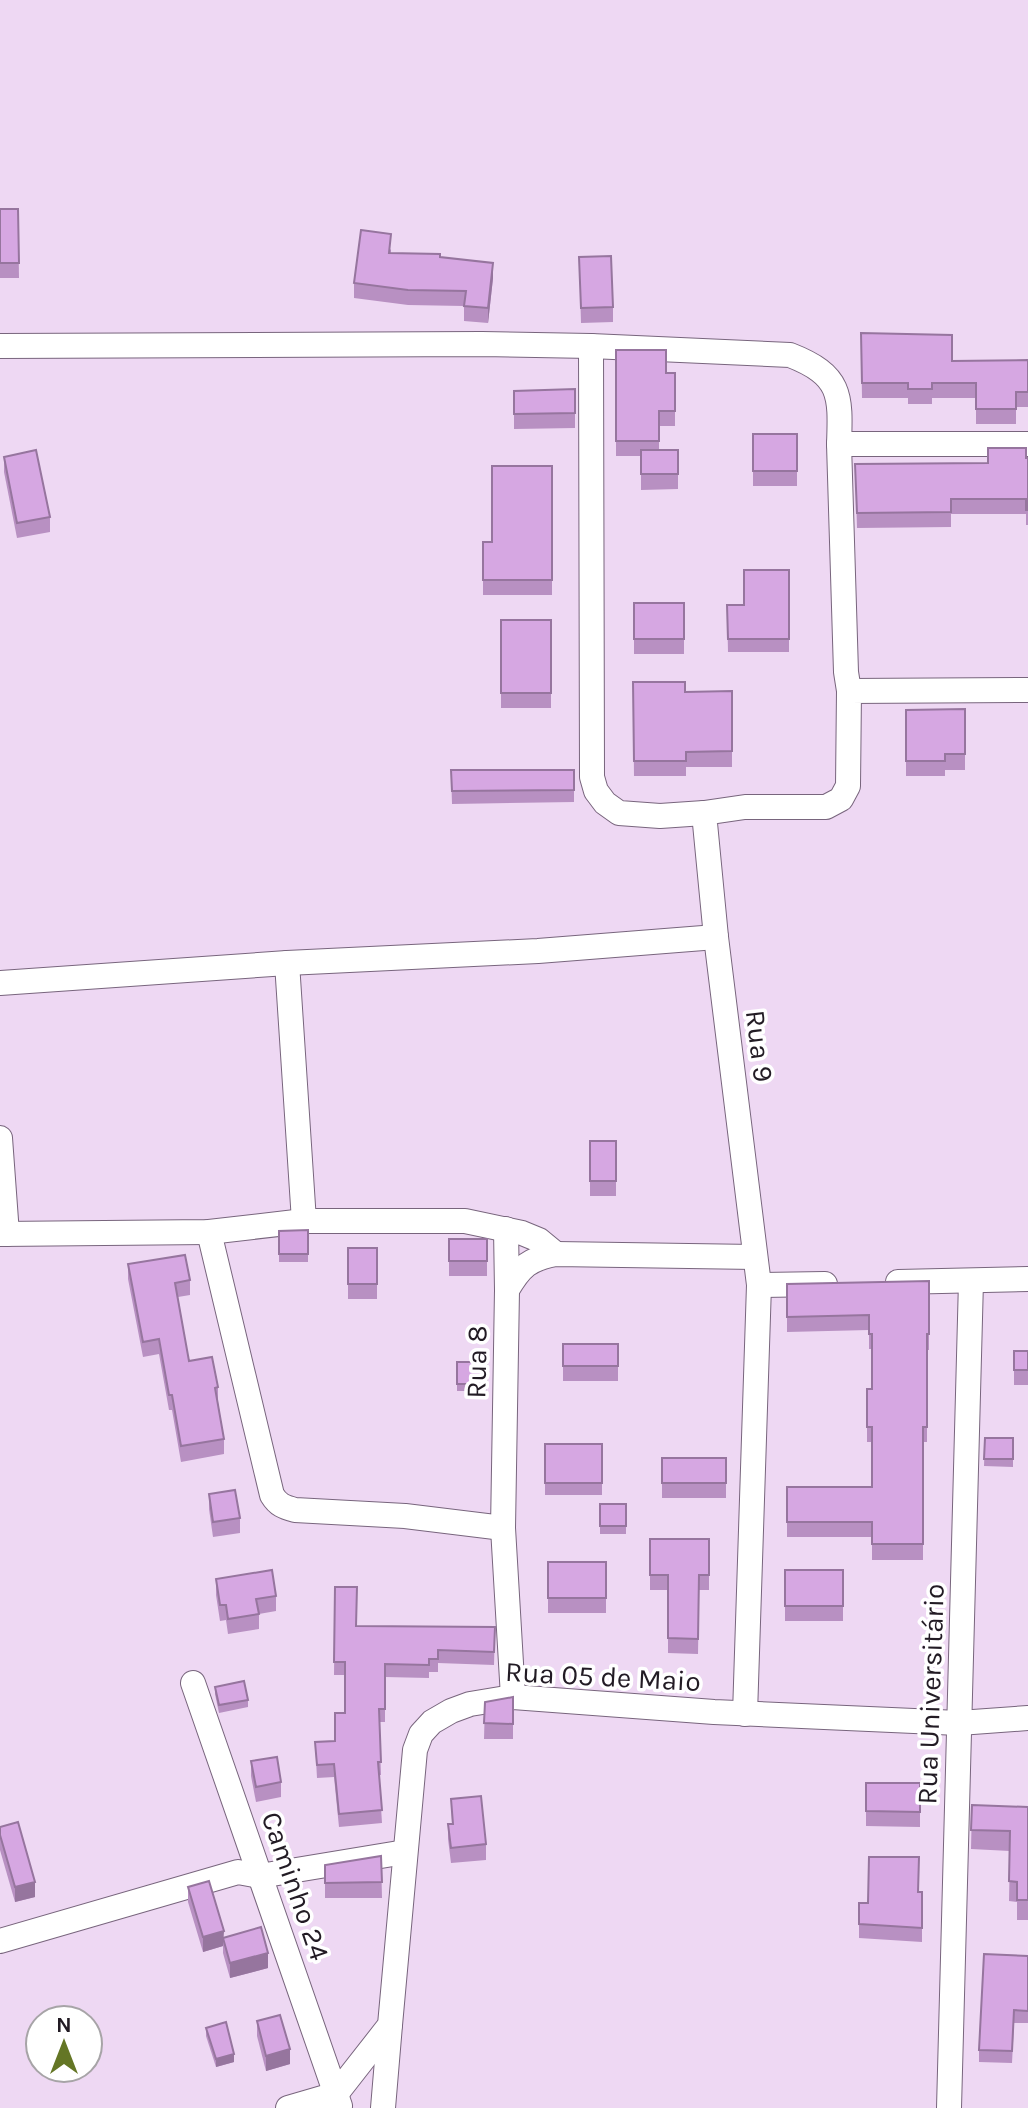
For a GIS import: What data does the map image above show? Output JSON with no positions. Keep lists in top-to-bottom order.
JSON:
{
  "streets": {
    "street": [
      "Rua 9",
      "Rua 8",
      "Rua 05 de Maio",
      "Rua Universitário",
      "Caminho 24"
    ]
  },
  "crossings": [
    ["Rua 9", "Rua 8"],
    ["Rua 9", "Rua 05 de Maio"],
    ["Rua 8", "Rua 05 de Maio"],
    ["Rua 05 de Maio", "Rua Universitário"]
  ],
  "north": "top"
}
